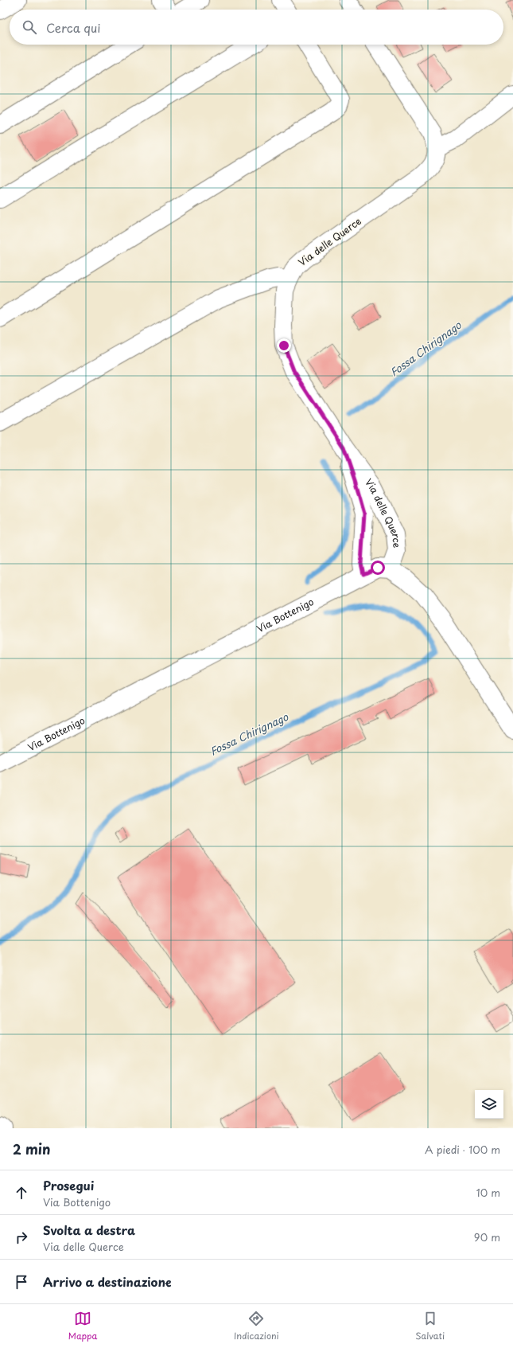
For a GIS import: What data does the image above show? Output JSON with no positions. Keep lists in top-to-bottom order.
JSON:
{
  "streets": {
    "main road": ["Via delle Querce", "Via Bottenigo"]
  },
  "crossings": [
    ["Via delle Querce", "Via Bottenigo"]
  ],
  "water": ["Fossa Chirignago"],
  "page": {
    "search": "Cerca qui",
    "heading": ["2 min", "A piedi · 100 m"],
    "list": [
      ["Prosegui", "Via Bottenigo", "10 m"],
      ["Svolta a destra", "Via delle Querce", "90 m"],
      "Arrivo a destinazione"
    ],
    "nav": ["Mappa", "Indicazioni", "Salvati"]
  }
}
